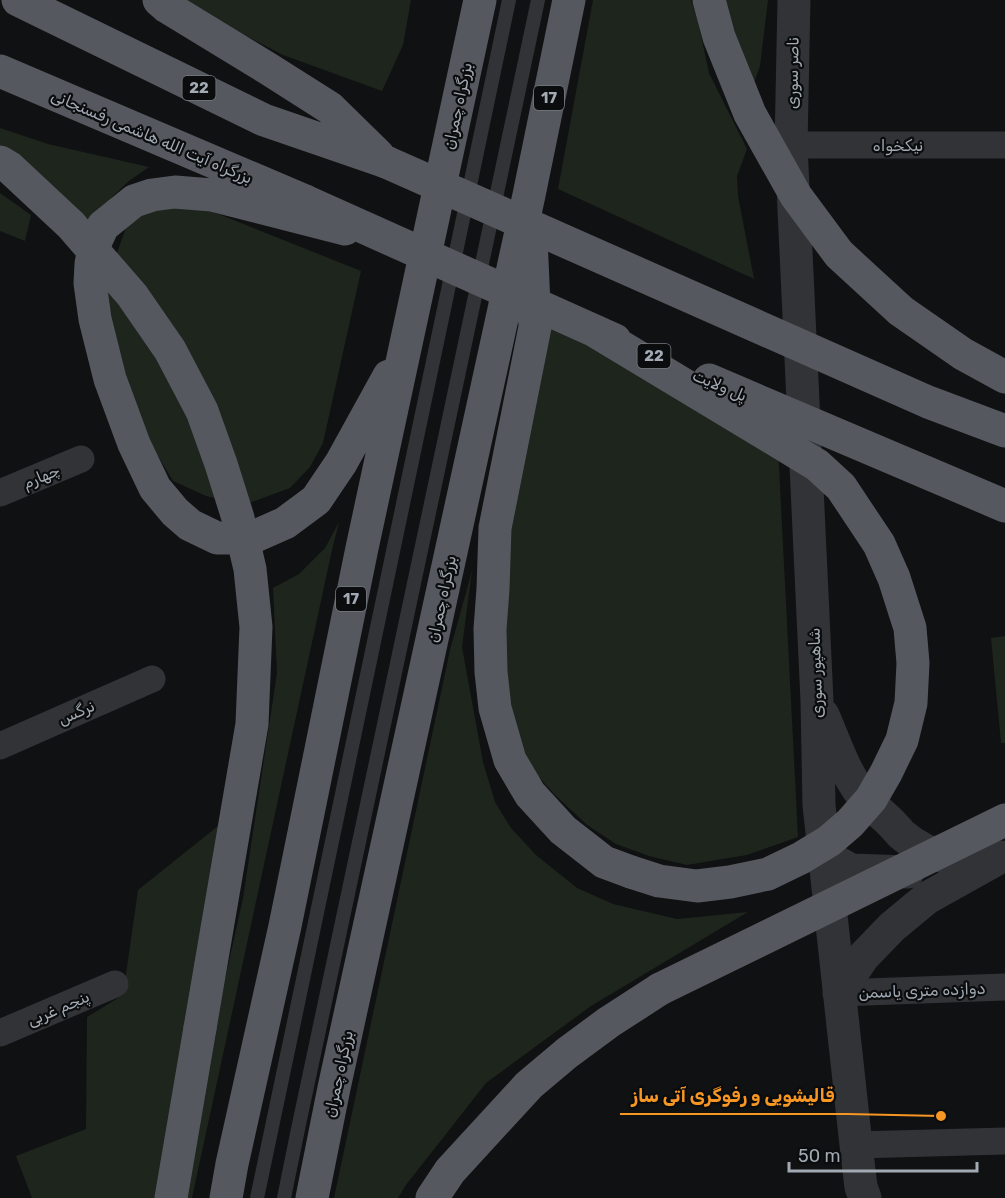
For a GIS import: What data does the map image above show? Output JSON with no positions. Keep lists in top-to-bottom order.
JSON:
{
  "streets": {
    "highway": [
      "22",
      "17",
      "بزرگراه چمران",
      "بزرگراه آیت الله هاشمی رفسنجانی",
      "پل ولایت"
    ],
    "street": [
      "ناصر سوری",
      "نیکخواه",
      "چهارم",
      "شاهپور سوری",
      "نرگس",
      "دوازده متری یاسمن",
      "پنجم غربی"
    ]
  },
  "crossings": [
    ["ناصر سوری", "نیکخواه"],
    ["ناصر سوری", "شاهپور سوری"],
    ["بزرگراه آیت الله هاشمی رفسنجانی", "پل ولایت"],
    ["نیکخواه", "شاهپور سوری"],
    ["شاهپور سوری", "دوازده متری یاسمن"]
  ],
  "places": ["قالیشویی و رفوگری آتی ساز"],
  "scale_bar": "50 m"
}
